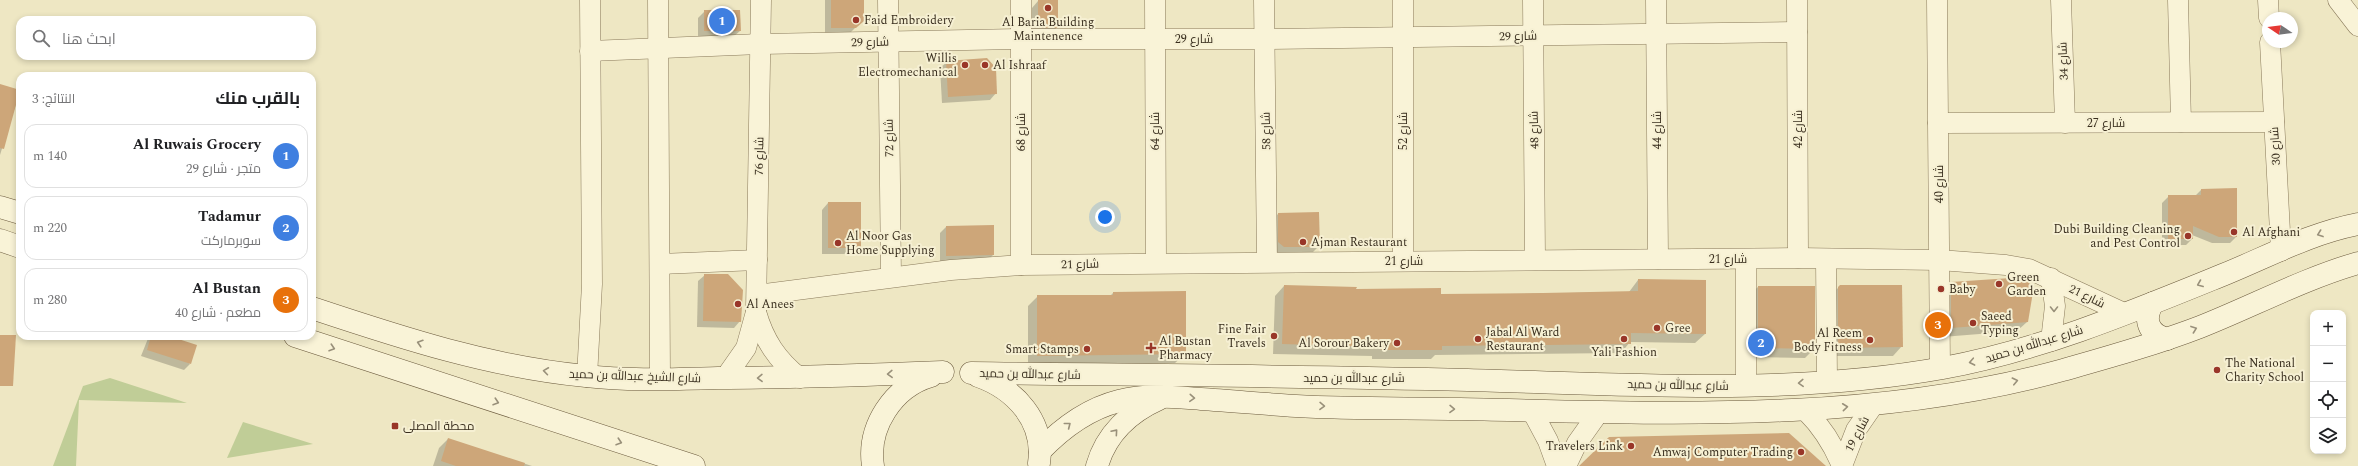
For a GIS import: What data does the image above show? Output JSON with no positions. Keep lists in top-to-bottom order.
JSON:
{
  "streets": {
    "street": [
      "شارع 29",
      "شارع 34",
      "شارع 27",
      "شارع 42",
      "شارع 48",
      "شارع 44",
      "شارع 64",
      "شارع 58",
      "شارع 52",
      "شارع 68",
      "شارع 72",
      "شارع 30",
      "شارع 76",
      "شارع 40",
      "شارع 21",
      "شارع عبدالله بن حميد",
      "شارع الشيخ عبدالله بن حميد",
      "شارع 19"
    ]
  },
  "crossings": [
    ["شارع 29", "شارع 42"],
    ["شارع 29", "شارع 48"],
    ["شارع 29", "شارع 44"],
    ["شارع 29", "شارع 64"],
    ["شارع 29", "شارع 58"],
    ["شارع 29", "شارع 52"],
    ["شارع 29", "شارع 68"],
    ["شارع 29", "شارع 72"],
    ["شارع 29", "شارع 76"],
    ["شارع 34", "شارع 27"],
    ["شارع 27", "شارع 30"],
    ["شارع 27", "شارع 40"],
    ["شارع 42", "شارع 21"],
    ["شارع 48", "شارع 21"],
    ["شارع 44", "شارع 21"],
    ["شارع 64", "شارع 21"],
    ["شارع 58", "شارع 21"],
    ["شارع 52", "شارع 21"],
    ["شارع 68", "شارع 21"],
    ["شارع 72", "شارع 21"],
    ["شارع 30", "شارع عبدالله بن حميد"],
    ["شارع 76", "شارع 21"],
    ["شارع 76", "شارع الشيخ عبدالله بن حميد"],
    ["شارع 40", "شارع 21"],
    ["شارع 40", "شارع عبدالله بن حميد"],
    ["شارع 21", "شارع عبدالله بن حميد"],
    ["شارع عبدالله بن حميد", "شارع الشيخ عبدالله بن حميد"]
  ],
  "places": {
    "other": [
      "Al Baria Building Maintenence",
      "Faid Embroidery",
      "Willis Electromechanical",
      "Al Ishraaf",
      "Al Afghani",
      "Dubi Building Cleaning and Pest Control",
      "Ajman Restaurant",
      "Al Noor Gas Home Supplying",
      "Green Garden",
      "Baby",
      "Al Anees",
      "Saeed Typing",
      "Gree",
      "Fine Fair Travels",
      "Jabal Al Ward Restaurant",
      "Yali Fashion",
      "Al Reem Body Fitness",
      "Al Sorour Bakery",
      "Smart Stamps",
      "The National Charity School",
      "Travelers Link",
      "Amwaj Computer Trading"
    ],
    "health": ["Al Bustan Pharmacy"],
    "transit": ["محطة المصلى"]
  },
  "north": "left",
  "page": {
    "pins": ["1", "3", "2"],
    "search": "ابحث هنا",
    "heading": ["بالقرب منك", "النتائج: 3"],
    "list": [
      {
        "mark": "1",
        "name": "Al Ruwais Grocery",
        "note": "متجر · شارع 29",
        "value": "140 m"
      },
      {
        "mark": "2",
        "name": "Tadamur",
        "note": "سوبرماركت",
        "value": "220 m"
      },
      {
        "mark": "3",
        "name": "Al Bustan",
        "note": "مطعم · شارع 40",
        "value": "280 m"
      }
    ],
    "map_buttons": ["+", "−"]
  }
}
